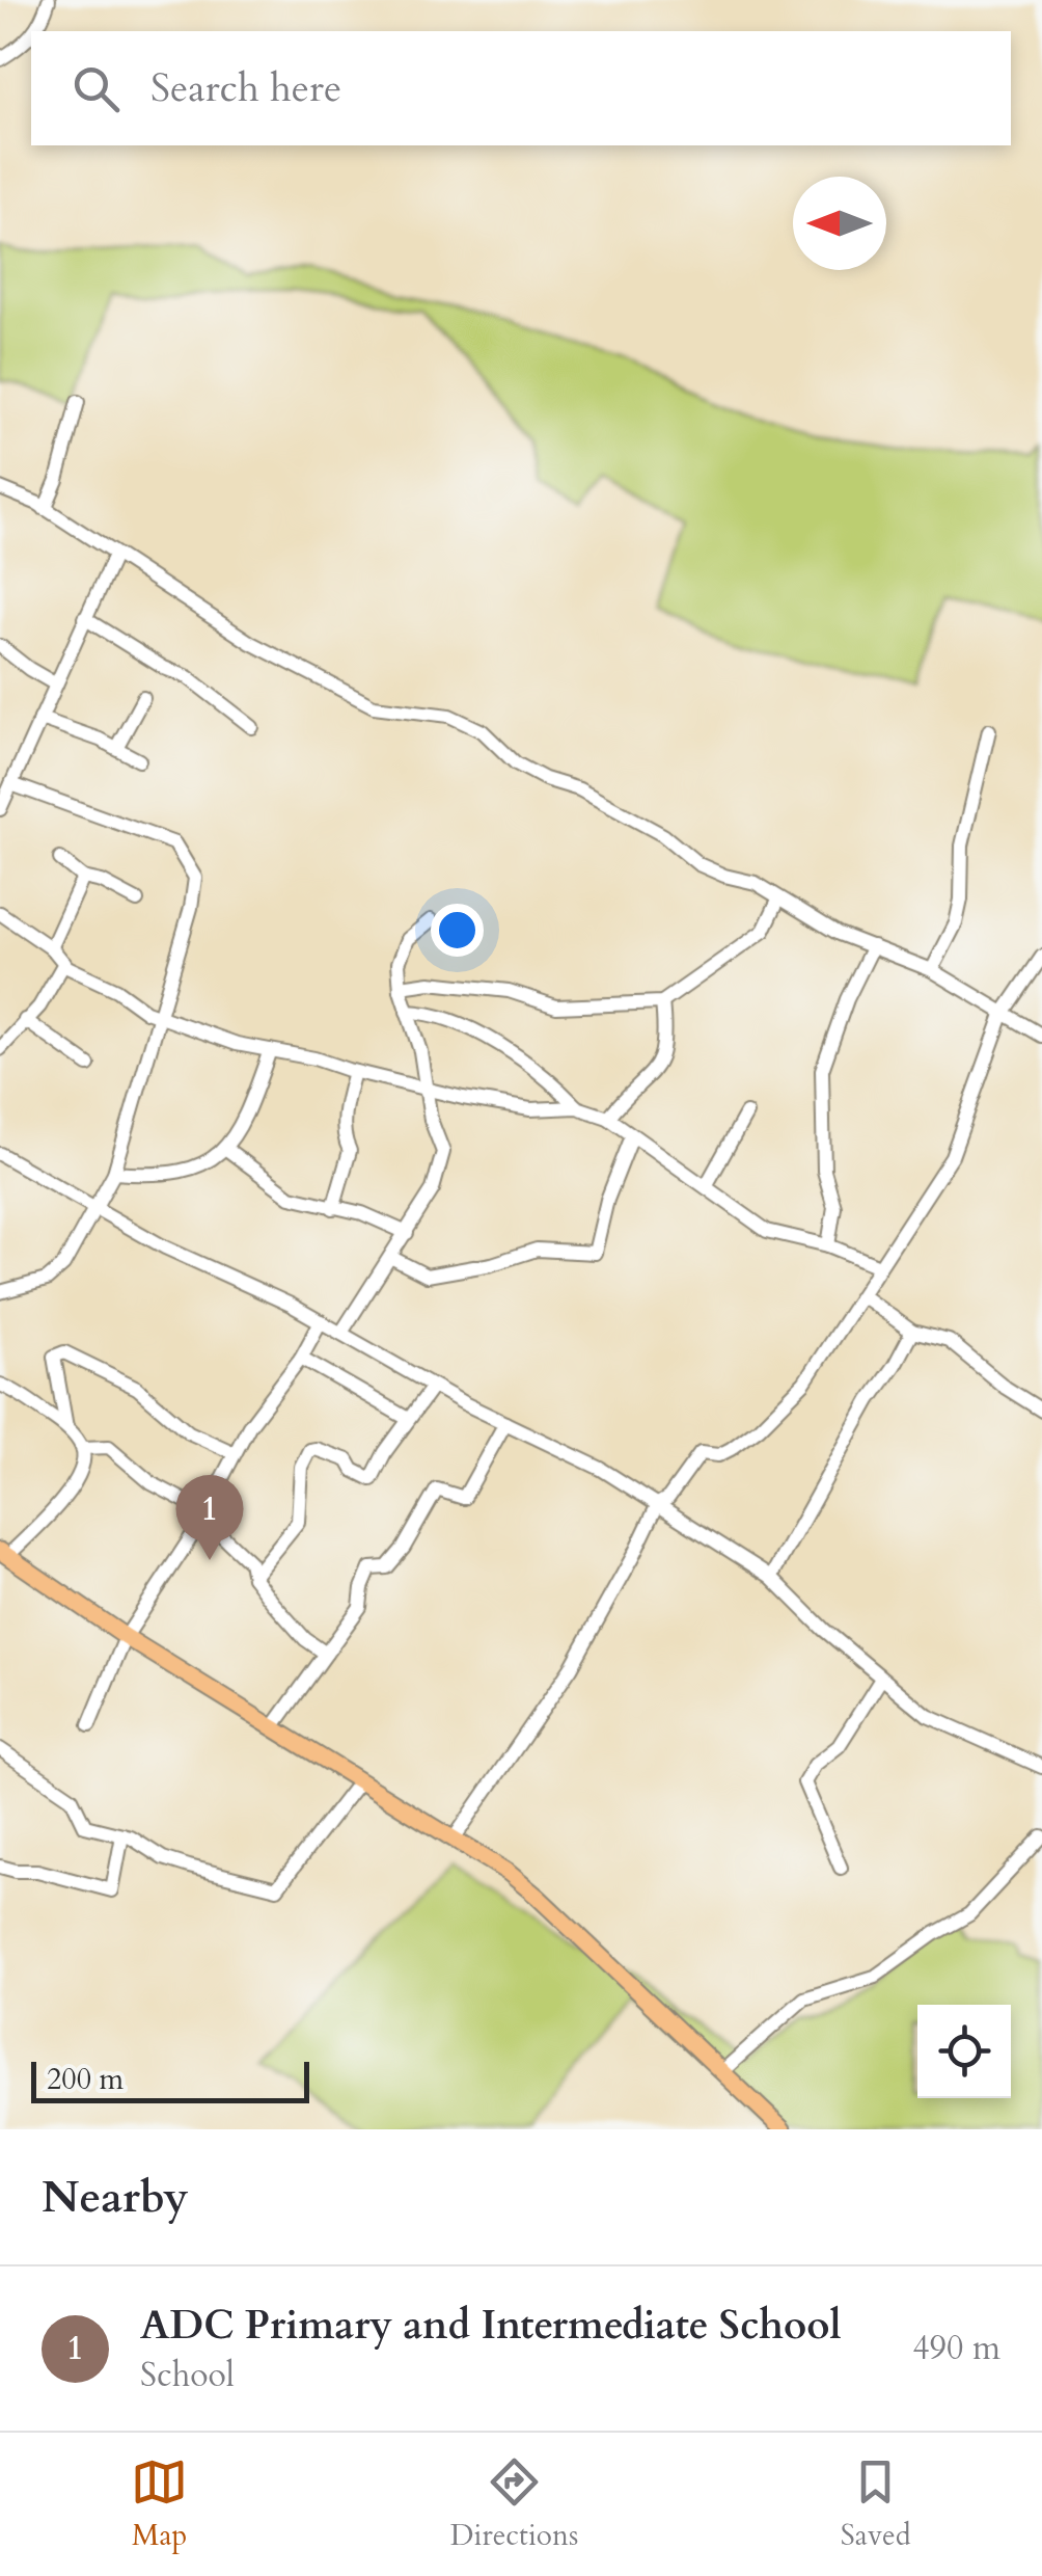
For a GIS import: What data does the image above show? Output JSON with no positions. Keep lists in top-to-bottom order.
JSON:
{
  "scale_bar": "200 m",
  "north": "left",
  "page": {
    "search": "Search here",
    "pins": "1",
    "scale": "200 m",
    "heading": "Nearby",
    "list": [
      {
        "mark": "1",
        "name": "ADC Primary and Intermediate School",
        "note": "School",
        "value": "490 m"
      }
    ],
    "nav": ["Map", "Directions", "Saved"]
  }
}
